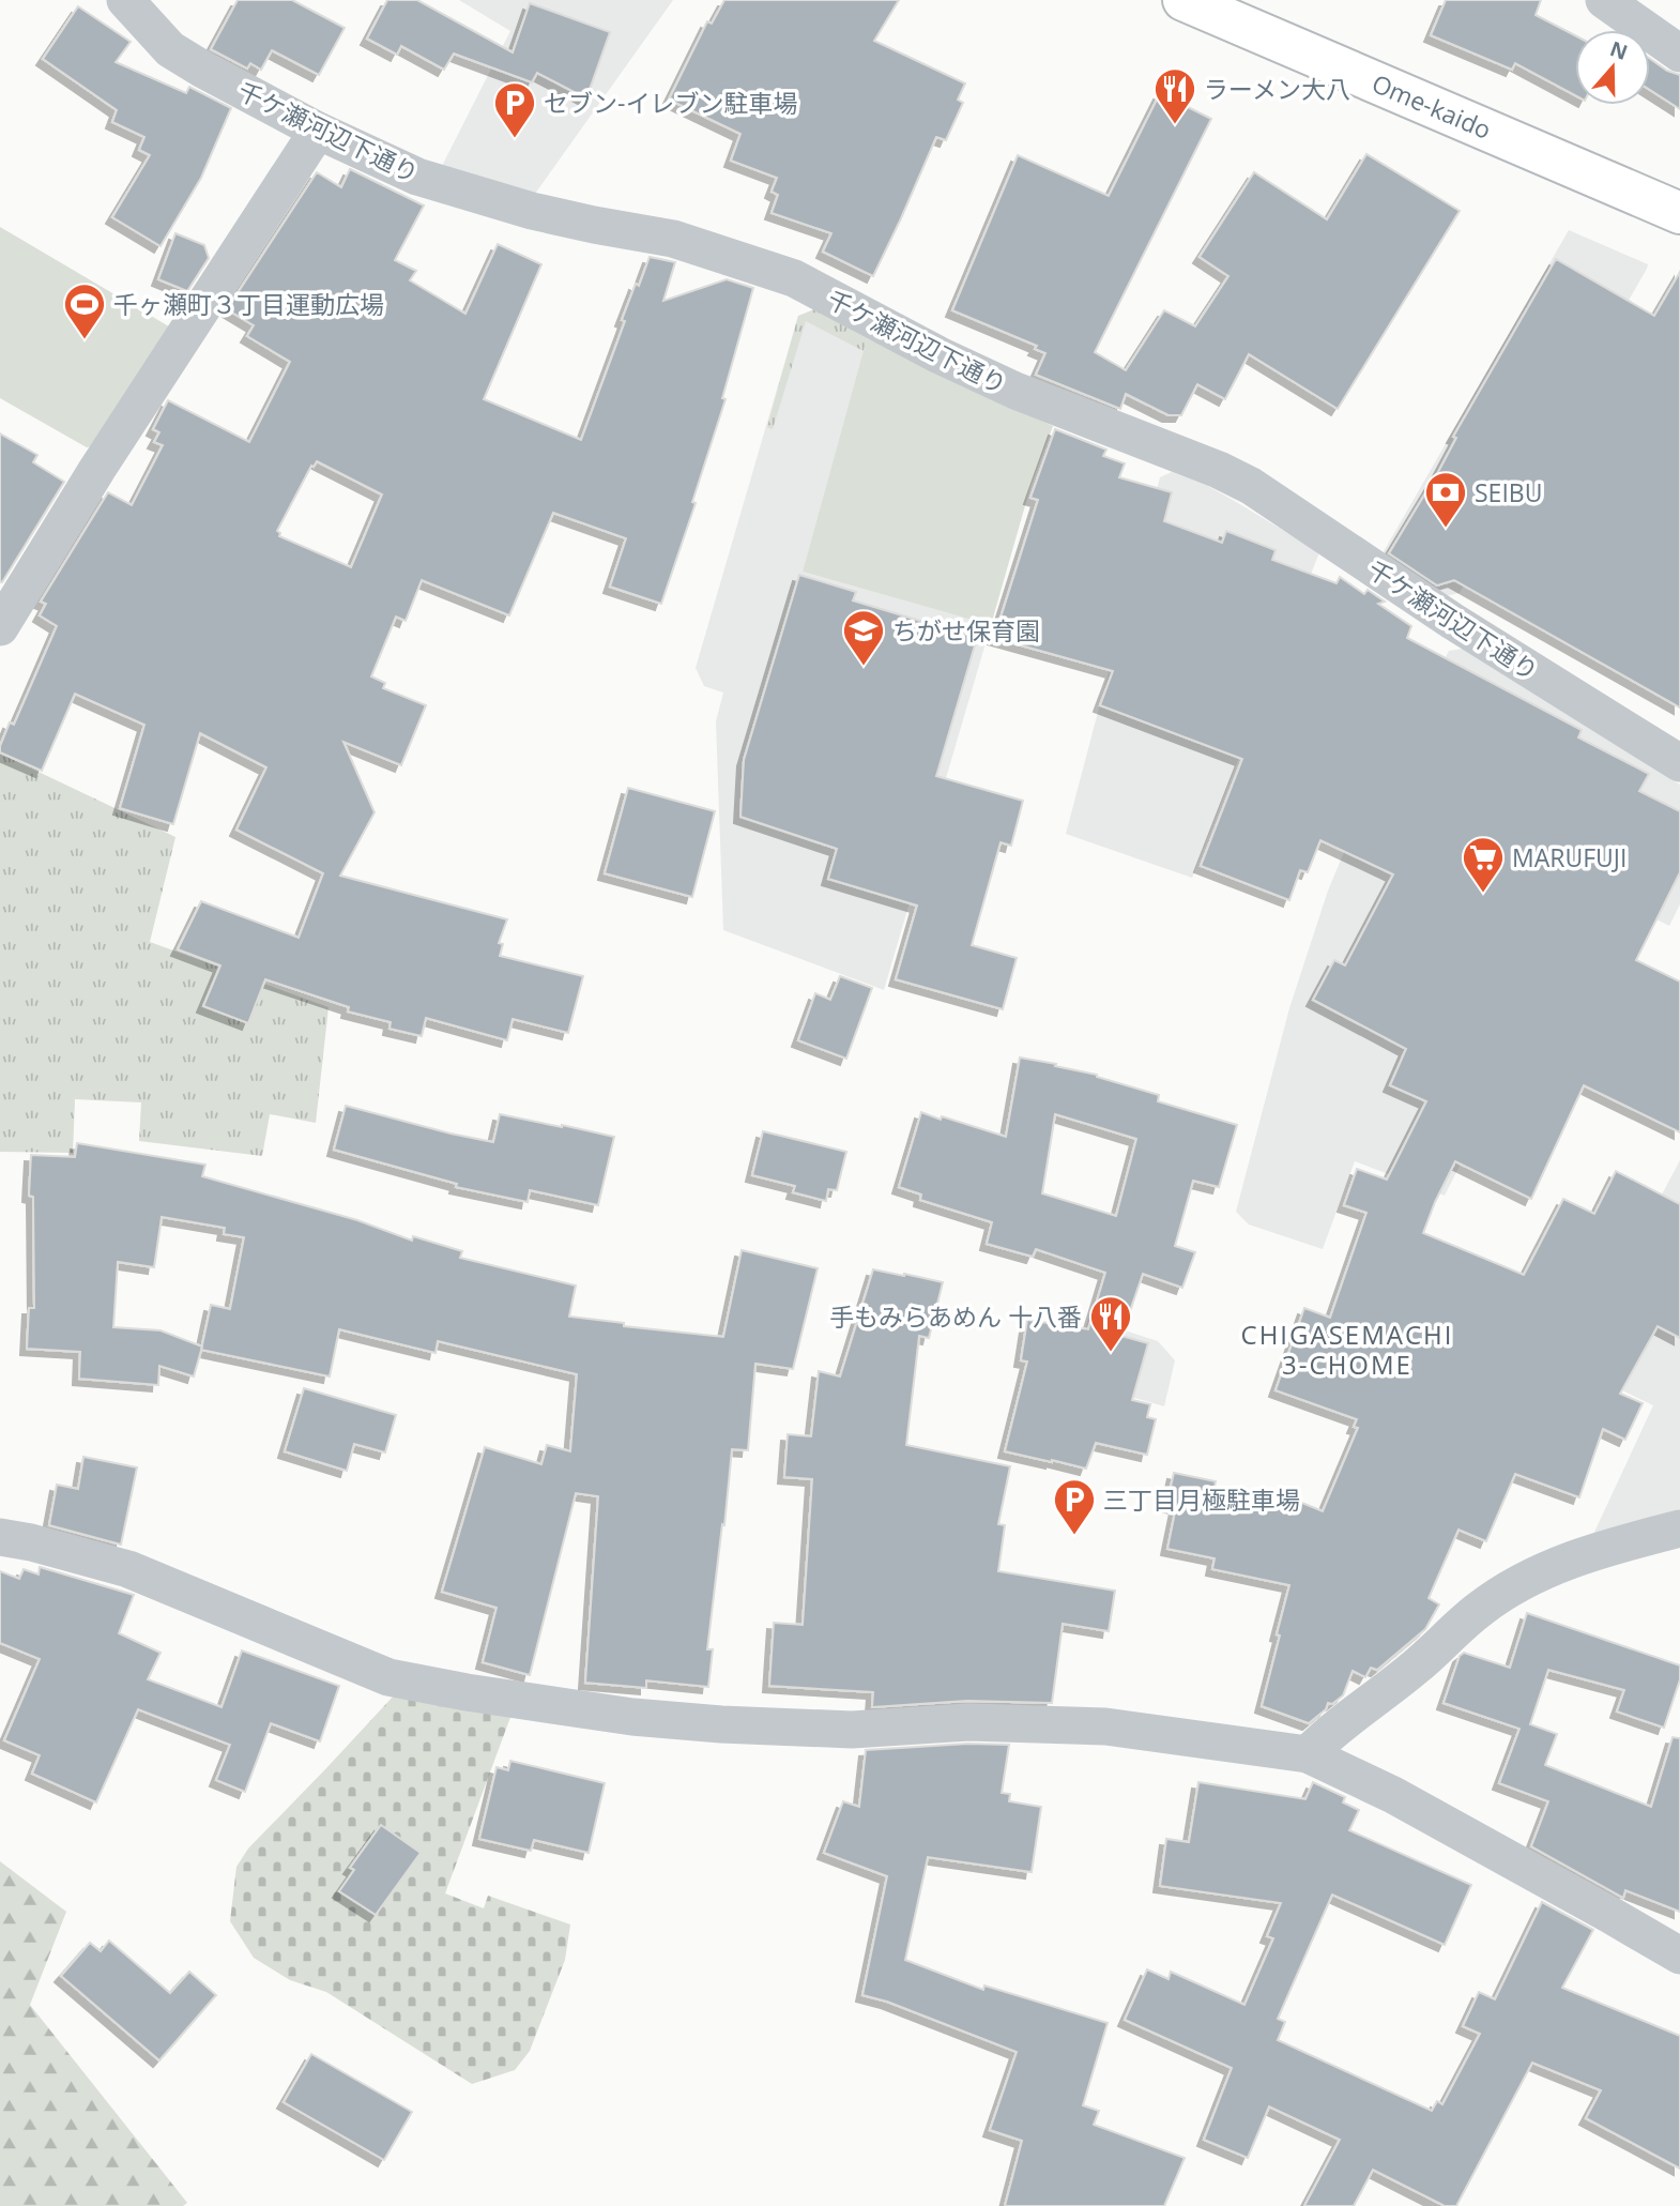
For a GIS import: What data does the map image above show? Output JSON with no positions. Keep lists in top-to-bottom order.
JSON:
{
  "streets": {
    "main road": ["Ome-kaido"],
    "street": ["千ケ瀬河辺下通り"]
  },
  "districts": ["CHIGASEMACHI 3-CHOME"],
  "places": {
    "restaurant": ["ラーメン大八", "手もみらあめん 十八番"],
    "parking": ["セブン-イレブン駐車場", "三丁目月極駐車場"],
    "sports": ["千ヶ瀬町３丁目運動広場"],
    "bank": ["SEIBU"],
    "school or university": ["ちがせ保育園"],
    "supermarket": ["MARUFUJI"]
  },
  "north": "top"
}
